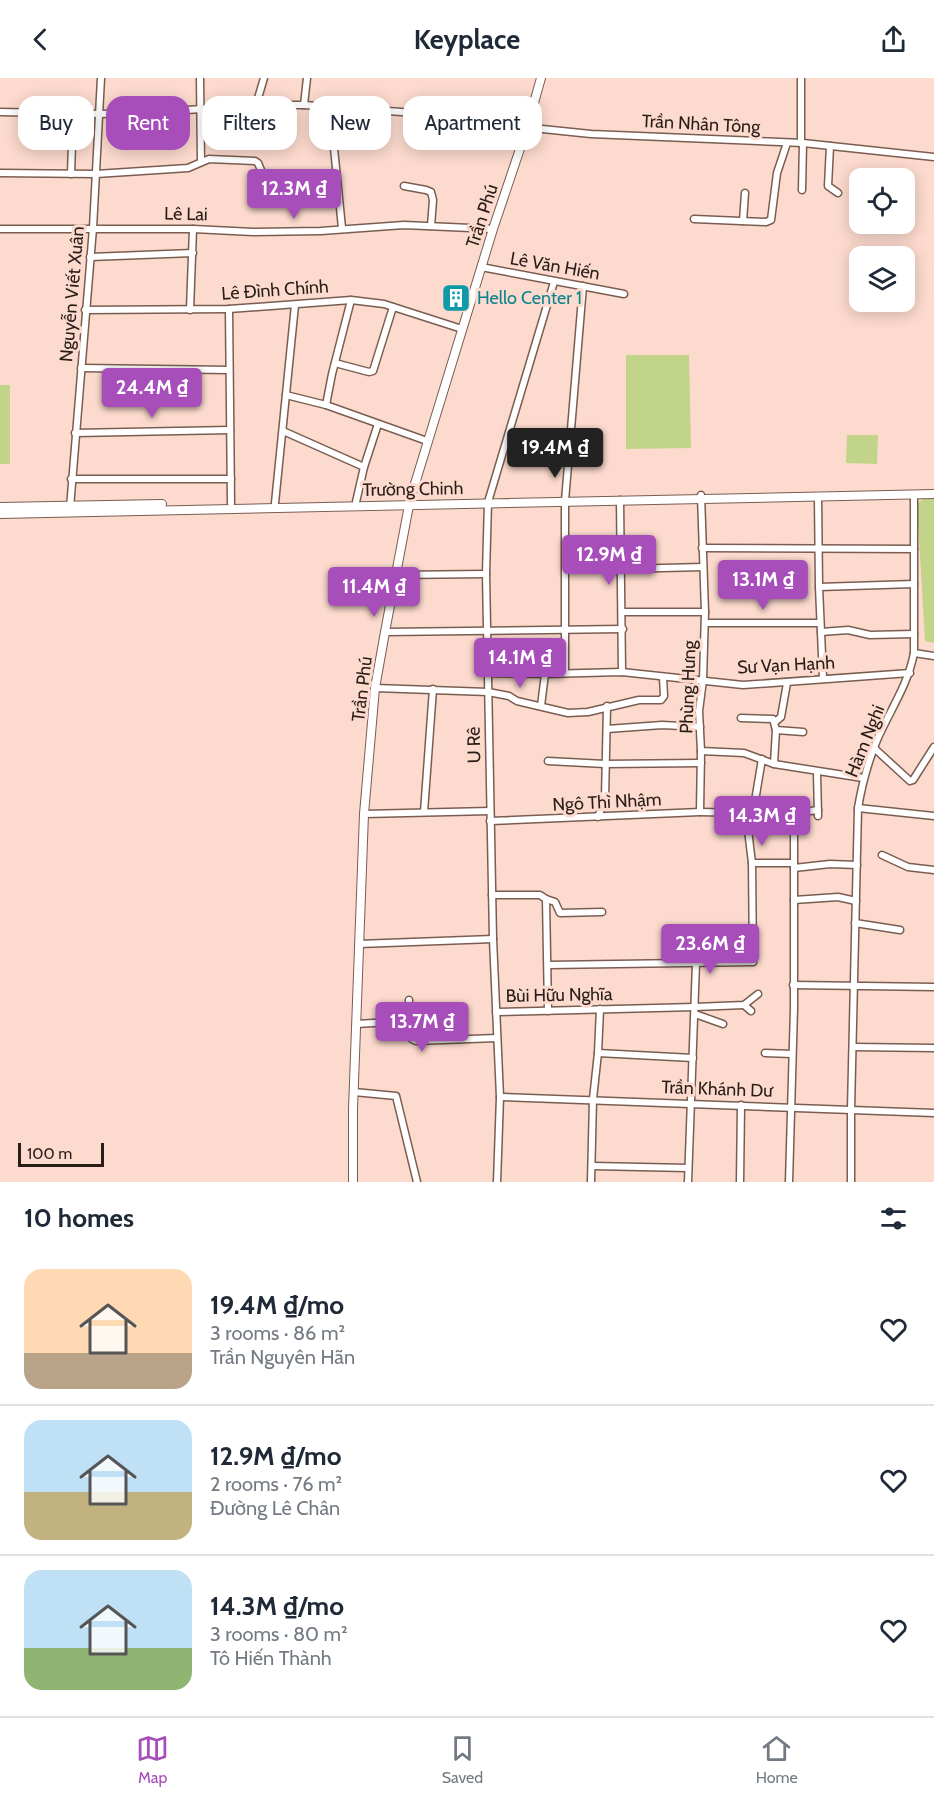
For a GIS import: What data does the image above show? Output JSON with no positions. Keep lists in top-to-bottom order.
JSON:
{
  "streets": {
    "street": [
      "Trần Nhân Tông",
      "Lê Lai",
      "Trần Phú",
      "Lê Văn Hiến",
      "Lê Đình Chính",
      "Nguyễn Viết Xuân",
      "Trường Chinh",
      "Sư Vạn Hạnh",
      "Phùng Hưng",
      "Hàm Nghi",
      "U Rê",
      "Ngô Thì Nhậm",
      "Bùi Hữu Nghĩa",
      "Trần Khánh Dư"
    ]
  },
  "crossings": [
    ["Trần Nhân Tông", "Nguyễn Viết Xuân"],
    ["Lê Lai", "Trần Phú"],
    ["Lê Lai", "Nguyễn Viết Xuân"],
    ["Trần Phú", "Lê Văn Hiến"],
    ["Trần Phú", "Lê Đình Chính"],
    ["Trần Phú", "Trường Chinh"],
    ["Lê Văn Hiến", "U Rê"],
    ["Lê Đình Chính", "Nguyễn Viết Xuân"],
    ["Nguyễn Viết Xuân", "Trường Chinh"],
    ["Trường Chinh", "Phùng Hưng"],
    ["Trường Chinh", "Hàm Nghi"],
    ["Trường Chinh", "U Rê"],
    ["Sư Vạn Hạnh", "Phùng Hưng"],
    ["Sư Vạn Hạnh", "Hàm Nghi"],
    ["Sư Vạn Hạnh", "U Rê"],
    ["Phùng Hưng", "Hàm Nghi"],
    ["Hàm Nghi", "Trần Khánh Dư"],
    ["U Rê", "Ngô Thì Nhậm"],
    ["U Rê", "Bùi Hữu Nghĩa"],
    ["U Rê", "Trần Khánh Dư"]
  ],
  "places": {
    "building": ["Hello Center 1"]
  },
  "scale_bar": "100 m",
  "page": {
    "header": "Keyplace",
    "chip": [
      "Buy",
      "Rent",
      "Filters",
      "New",
      "Apartment"
    ],
    "price": [
      "12.3M ₫",
      "24.4M ₫",
      "19.4M ₫",
      "12.9M ₫",
      "13.1M ₫",
      "11.4M ₫",
      "14.1M ₫",
      "14.3M ₫",
      "23.6M ₫",
      "13.7M ₫"
    ],
    "scale": "100 m",
    "heading": "10 homes",
    "list": [
      {
        "name": "19.4M ₫/mo",
        "note": "3 rooms · 86 m² · Trần Nguyên Hãn"
      },
      {
        "name": "12.9M ₫/mo",
        "note": "2 rooms · 76 m² · Đường Lê Chân"
      },
      {
        "name": "14.3M ₫/mo",
        "note": "3 rooms · 80 m² · Tô Hiến Thành"
      }
    ],
    "tabs": ["Map", "Saved", "Home"]
  }
}
